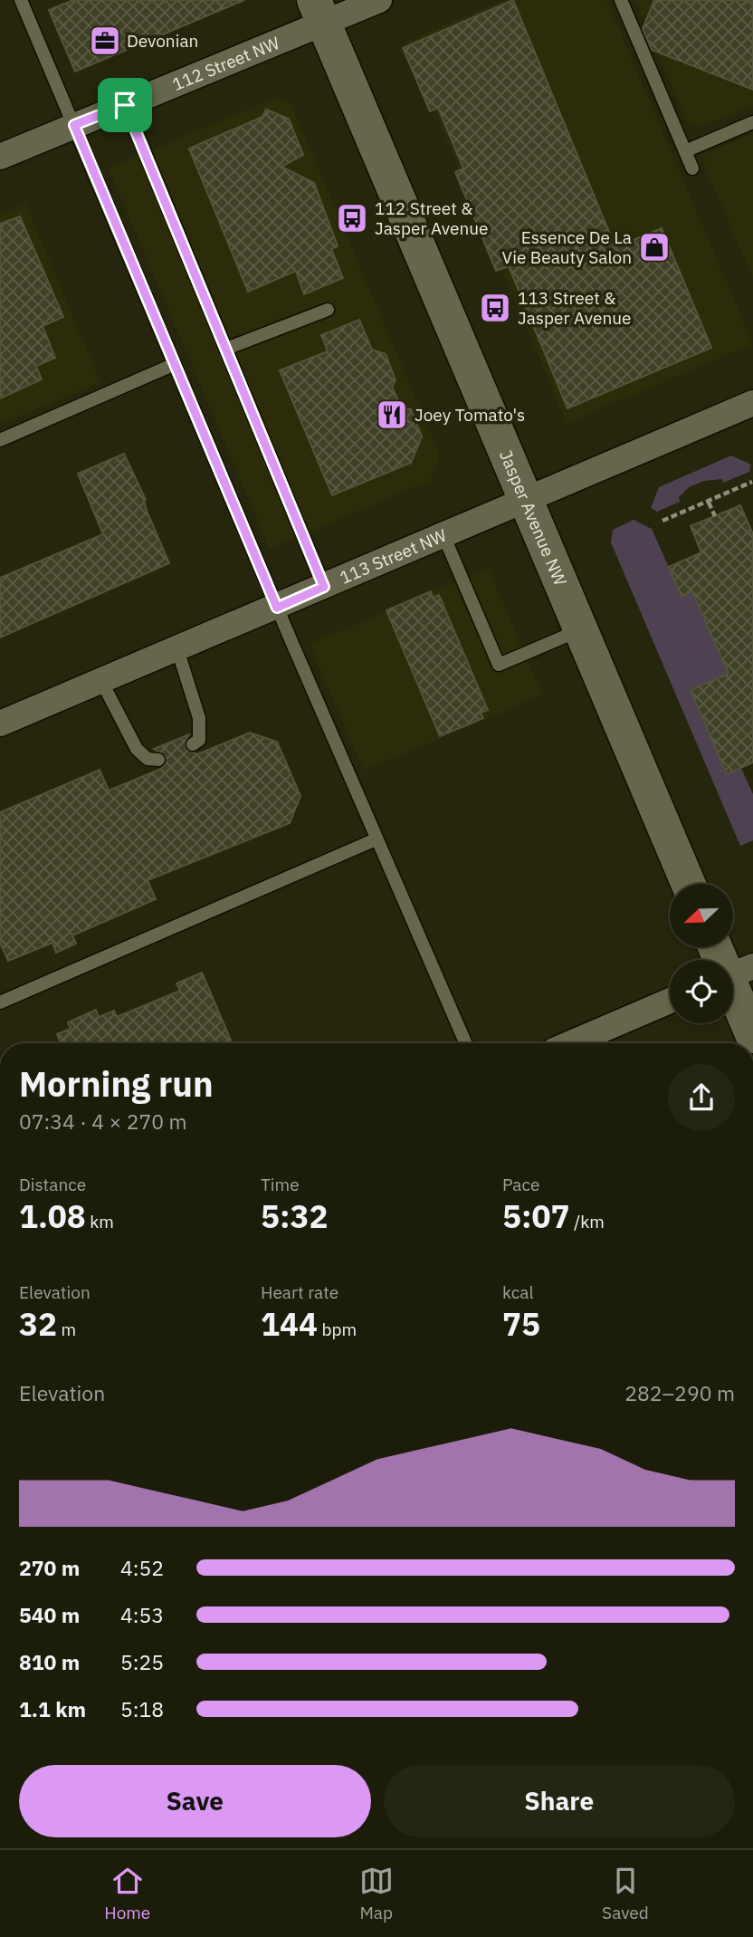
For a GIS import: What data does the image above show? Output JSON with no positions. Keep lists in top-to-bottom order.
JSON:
{
  "streets": {
    "main road": ["Jasper Avenue NW"],
    "street": ["112 Street NW", "113 Street NW"]
  },
  "crossings": [
    ["112 Street NW", "Jasper Avenue NW"],
    ["Jasper Avenue NW", "113 Street NW"]
  ],
  "places": {
    "office": ["Devonian"],
    "bus stop": ["112 Street & Jasper Avenue", "113 Street & Jasper Avenue"],
    "shop": ["Essence De La Vie Beauty Salon"],
    "restaurant": ["Joey Tomato's"]
  },
  "north": "bottom left",
  "page": {
    "heading": ["Morning run", "07:34 · 4 × 270 m"],
    "stats": [
      ["Distance", "1.08 km"],
      ["Time", "5:32"],
      ["Pace", "5:07 /km"],
      ["Elevation", "32 m"],
      ["Heart rate", "144 bpm"],
      ["kcal", "75"]
    ],
    "chart": ["Elevation", "282–290 m"],
    "list": [
      {
        "name": "270 m",
        "note": "4:52"
      },
      {
        "name": "540 m",
        "note": "4:53"
      },
      {
        "name": "810 m",
        "note": "5:25"
      },
      {
        "name": "1.1 km",
        "note": "5:18"
      }
    ],
    "buttons": ["Save", "Share"],
    "tabs": ["Home", "Map", "Saved"]
  }
}
